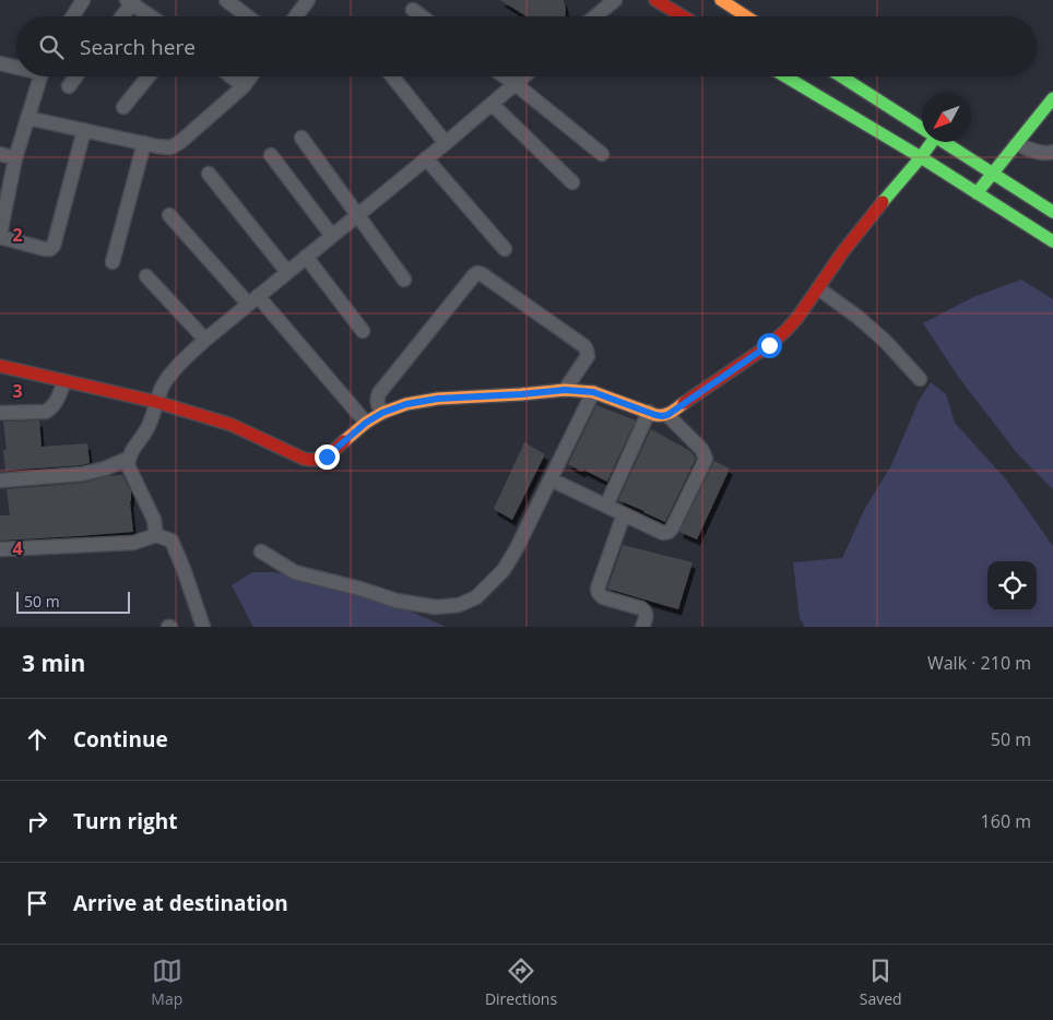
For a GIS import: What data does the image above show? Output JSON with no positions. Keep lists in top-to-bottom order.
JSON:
{
  "scale_bar": "50 m",
  "north": "bottom left",
  "page": {
    "search": "Search here",
    "scale": "50 m",
    "heading": ["3 min", "Walk · 210 m"],
    "list": [
      ["Continue", "50 m"],
      ["Turn right", "160 m"],
      "Arrive at destination"
    ],
    "nav": ["Map", "Directions", "Saved"]
  },
  "grid": {
    "rows": ["2", "3", "4"]
  }
}
